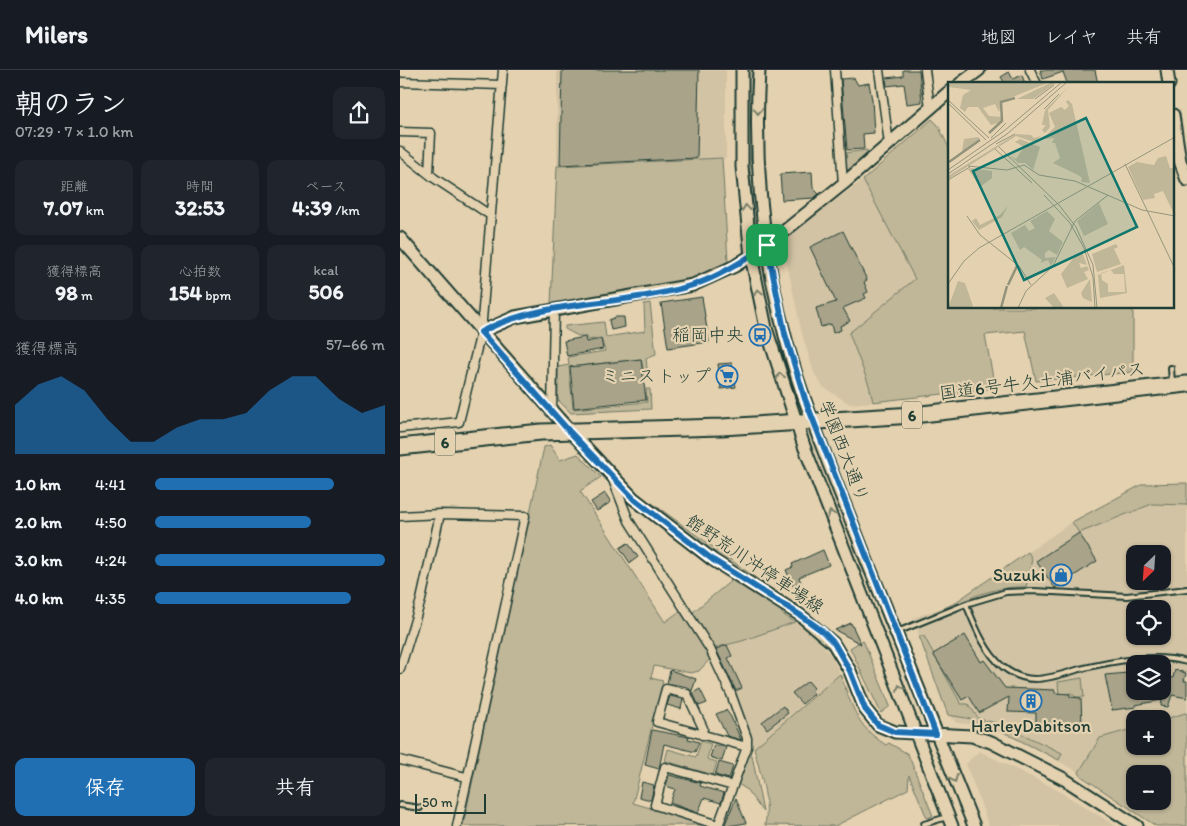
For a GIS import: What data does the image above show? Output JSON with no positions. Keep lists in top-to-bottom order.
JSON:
{
  "streets": {
    "highway": ["国道6号牛久土浦バイパス", "6"],
    "main road": ["学園西大通り", "館野荒川沖停車場線"]
  },
  "crossings": [
    ["国道6号牛久土浦バイパス", "6"],
    ["国道6号牛久土浦バイパス", "学園西大通り"],
    ["6", "学園西大通り"],
    ["6", "館野荒川沖停車場線"],
    ["学園西大通り", "館野荒川沖停車場線"]
  ],
  "places": {
    "bus stop": ["稲岡中央"],
    "supermarket": ["ミニストップ"],
    "shop": ["Suzuki"],
    "building": ["HarleyDabitson"]
  },
  "scale_bar": "50 m",
  "north": "bottom left",
  "page": {
    "header": "Milers",
    "nav": ["地図", "レイヤ", "共有"],
    "heading": ["朝のラン", "07:29 · 7 × 1.0 km"],
    "stats": [
      ["距離", "7.07 km"],
      ["時間", "32:53"],
      ["ペース", "4:39 /km"],
      ["獲得標高", "98 m"],
      ["心拍数", "154 bpm"],
      ["kcal", "506"]
    ],
    "chart": ["獲得標高", "57–66 m"],
    "list": [
      {
        "name": "1.0 km",
        "note": "4:41"
      },
      {
        "name": "2.0 km",
        "note": "4:50"
      },
      {
        "name": "3.0 km",
        "note": "4:24"
      },
      {
        "name": "4.0 km",
        "note": "4:35"
      }
    ],
    "map_buttons": ["+", "−"],
    "buttons": ["保存", "共有"],
    "scale": "50 m"
  }
}
